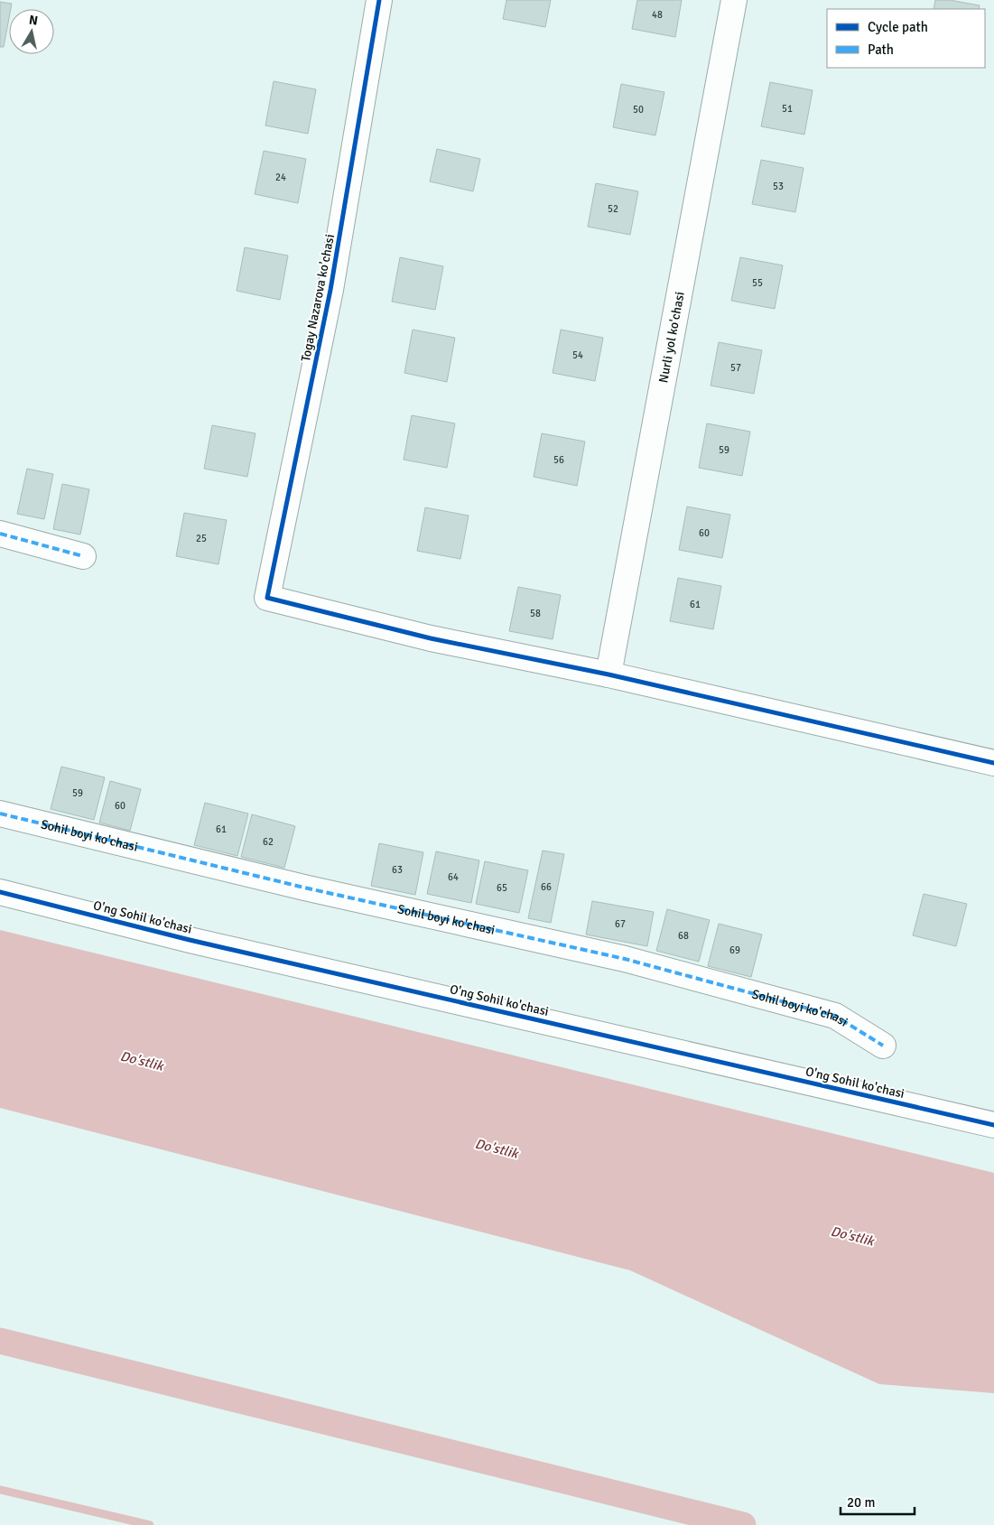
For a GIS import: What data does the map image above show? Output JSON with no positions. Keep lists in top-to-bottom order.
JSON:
{
  "streets": {
    "street": [
      "Togay Nazarova ko'chasi",
      "Nurli yol ko'chasi",
      "Sohil boyi ko'chasi",
      "O'ng Sohil ko'chasi"
    ]
  },
  "crossings": [
    ["Togay Nazarova ko'chasi", "Nurli yol ko'chasi"]
  ],
  "water": ["Do'stlik"],
  "house_numbers": [
    "48",
    "51",
    "50",
    "24",
    "53",
    "52",
    "55",
    "54",
    "57",
    "59",
    "56",
    "60",
    "25",
    "61",
    "58",
    "59",
    "60",
    "61",
    "62",
    "63",
    "64",
    "66",
    "65",
    "67",
    "68",
    "69"
  ],
  "legend": ["Cycle path", "Path"],
  "scale_bar": "20 m",
  "north": "top"
}
